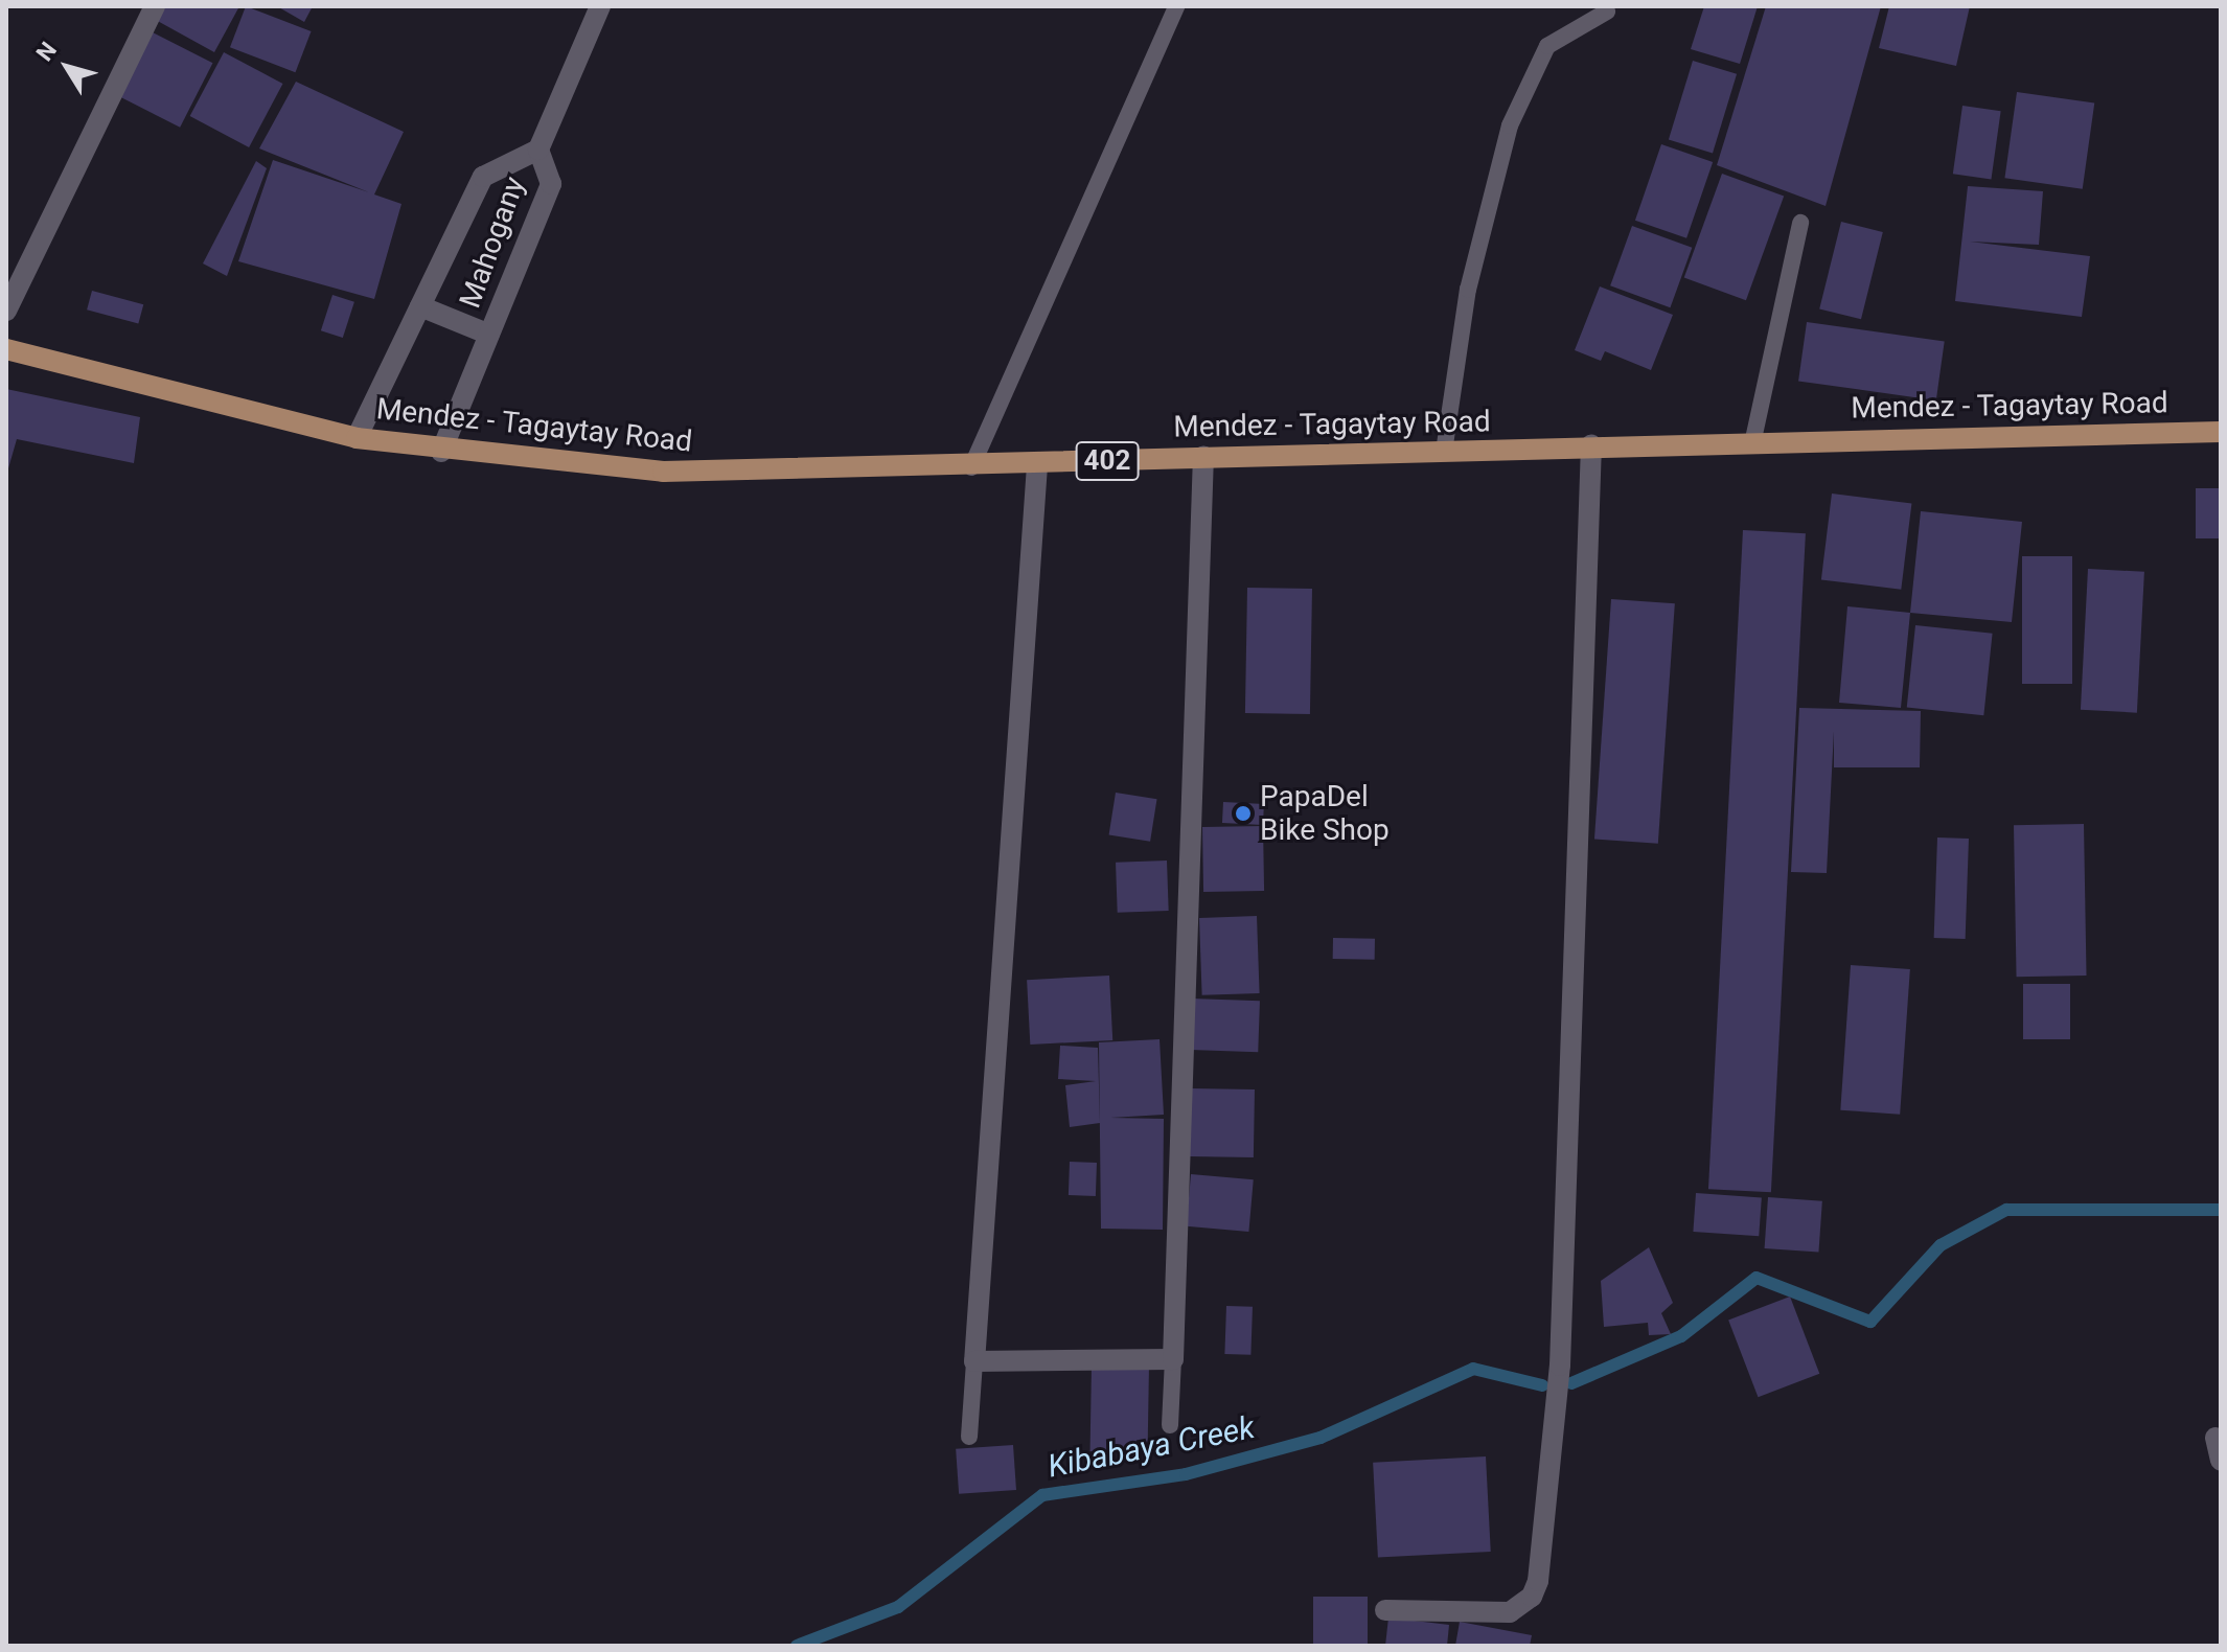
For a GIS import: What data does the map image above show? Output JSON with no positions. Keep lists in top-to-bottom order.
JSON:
{
  "streets": {
    "main road": ["Mendez - Tagaytay Road", "402"],
    "street": ["Mahogany"]
  },
  "crossings": [
    ["Mahogany", "Mendez - Tagaytay Road"]
  ],
  "water": ["Kibabaya Creek"],
  "places": ["PapaDel Bike Shop"],
  "north": "top left"
}
